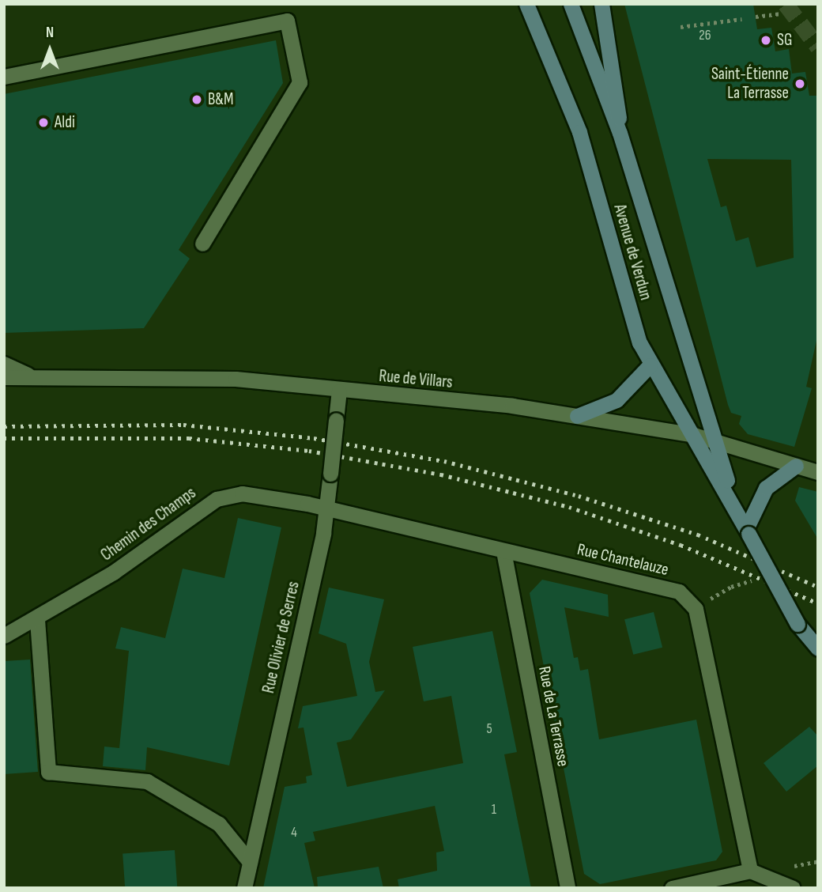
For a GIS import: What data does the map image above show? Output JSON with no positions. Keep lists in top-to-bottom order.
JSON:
{
  "streets": {
    "main road": ["Avenue de Verdun"],
    "street": [
      "Rue de Villars",
      "Chemin des Champs",
      "Rue Chantelauze",
      "Rue Olivier de Serres",
      "Rue de La Terrasse"
    ]
  },
  "crossings": [
    ["Avenue de Verdun", "Rue de Villars"],
    ["Rue de Villars", "Rue Olivier de Serres"],
    ["Chemin des Champs", "Rue Chantelauze"],
    ["Chemin des Champs", "Rue Olivier de Serres"],
    ["Rue Chantelauze", "Rue Olivier de Serres"],
    ["Rue Chantelauze", "Rue de La Terrasse"]
  ],
  "places": [
    "SG",
    "Saint-Étienne La Terrasse",
    "B&M",
    "Aldi"
  ],
  "house_numbers": [
    "26",
    "5",
    "1",
    "4"
  ],
  "north": "top"
}
